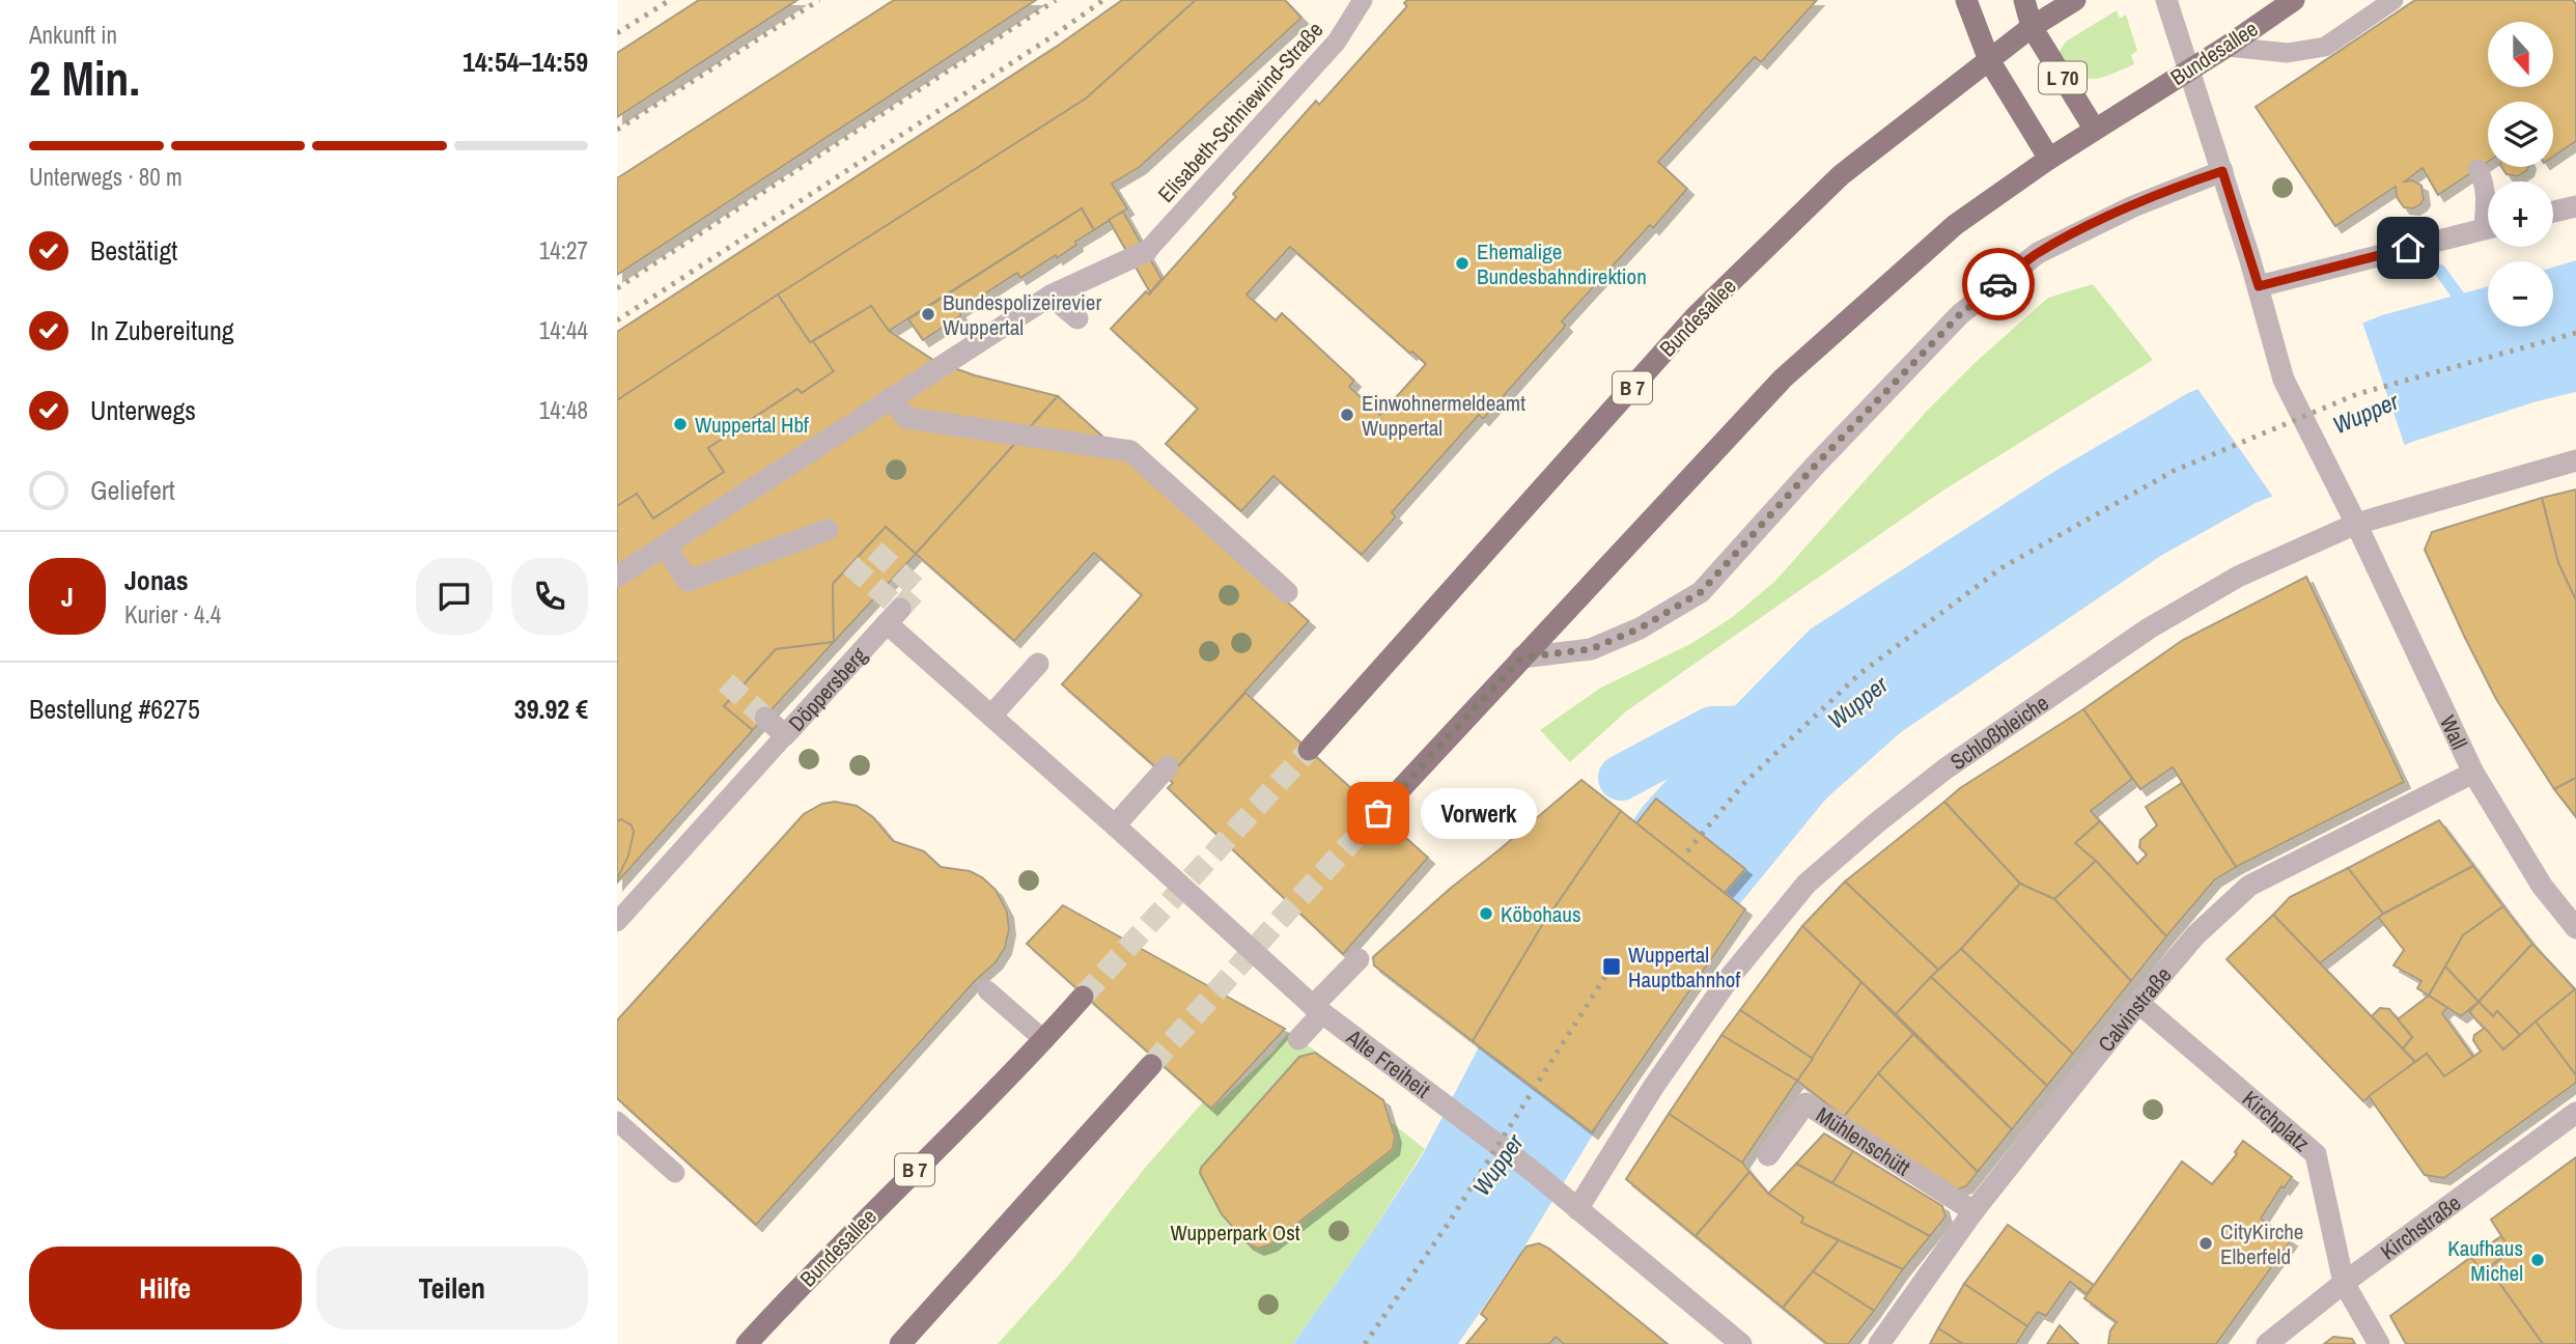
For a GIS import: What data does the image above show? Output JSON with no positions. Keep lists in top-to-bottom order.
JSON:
{
  "streets": {
    "main road": ["Bundesallee", "L 70", "B 7"],
    "street": [
      "Döppersberg",
      "Schloßbleiche",
      "Wall",
      "Calvinstraße",
      "Alte Freiheit",
      "Kirchplatz",
      "Mühlenschütt",
      "Kirchstraße"
    ],
    "lane": ["Elisabeth-Schniewind-Straße"]
  },
  "crossings": [
    ["Bundesallee", "L 70"],
    ["Döppersberg", "Alte Freiheit"],
    ["Schloßbleiche", "Wall"],
    ["Schloßbleiche", "Alte Freiheit"],
    ["Wall", "Calvinstraße"],
    ["Calvinstraße", "Kirchplatz"],
    ["Calvinstraße", "Mühlenschütt"],
    ["Kirchplatz", "Kirchstraße"]
  ],
  "water": ["Wupper"],
  "parks": ["Wupperpark Ost"],
  "places": {
    "other": [
      "Ehemalige Bundesbahndirektion",
      "Bundespolizeirevier Wuppertal",
      "Einwohnermeldeamt Wuppertal",
      "Wuppertal Hbf",
      "Vorwerk",
      "Köbohaus",
      "CityKirche Elberfeld",
      "Kaufhaus Michel"
    ],
    "transit": ["Wuppertal Hauptbahnhof"]
  },
  "north": "bottom",
  "page": {
    "heading": ["2 Min.", "Ankunft in", "14:54–14:59"],
    "panel": [
      "Jonas",
      "Kurier · 4.4",
      "Bestellung #6275",
      "39.92 €"
    ],
    "map_buttons": ["+", "−"],
    "bar": "Unterwegs · 80 m",
    "list": [
      ["Bestätigt", "14:27"],
      ["In Zubereitung", "14:44"],
      ["Unterwegs", "14:48"],
      "Geliefert"
    ],
    "round": "J",
    "bubble": "Vorwerk",
    "buttons": ["Hilfe", "Teilen"]
  }
}
